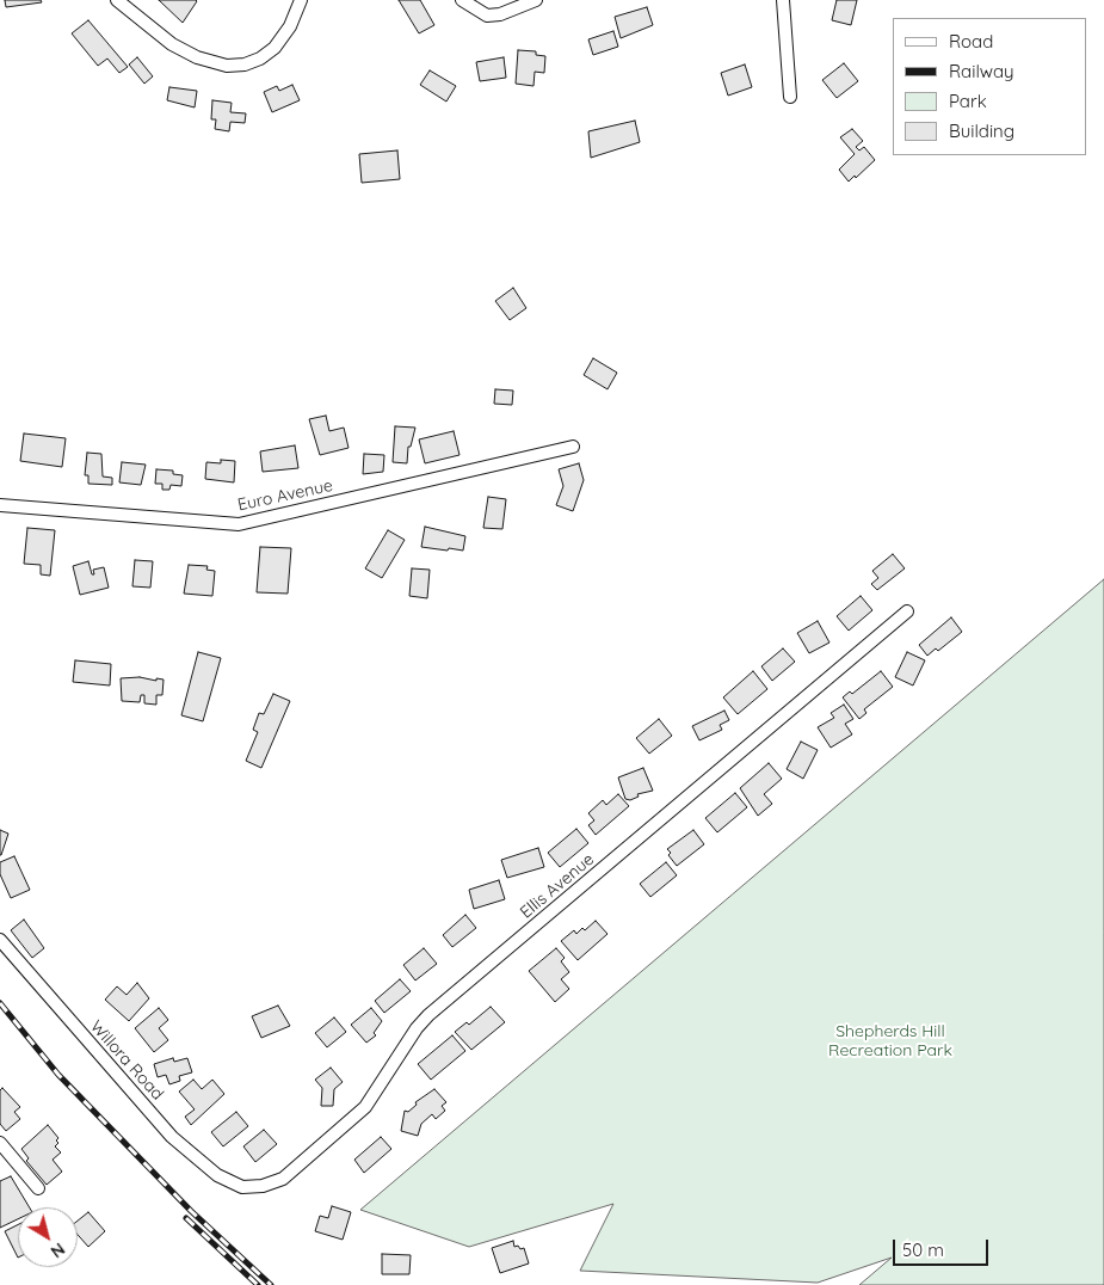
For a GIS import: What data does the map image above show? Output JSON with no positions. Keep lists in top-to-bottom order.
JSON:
{
  "streets": {
    "street": ["Euro Avenue", "Ellis Avenue", "Willora Road"]
  },
  "crossings": [
    ["Ellis Avenue", "Willora Road"]
  ],
  "parks": ["Shepherds Hill Recreation Park"],
  "legend": [
    "Road",
    "Railway",
    "Park",
    "Building"
  ],
  "scale_bar": "50 m",
  "north": "bottom right"
}
